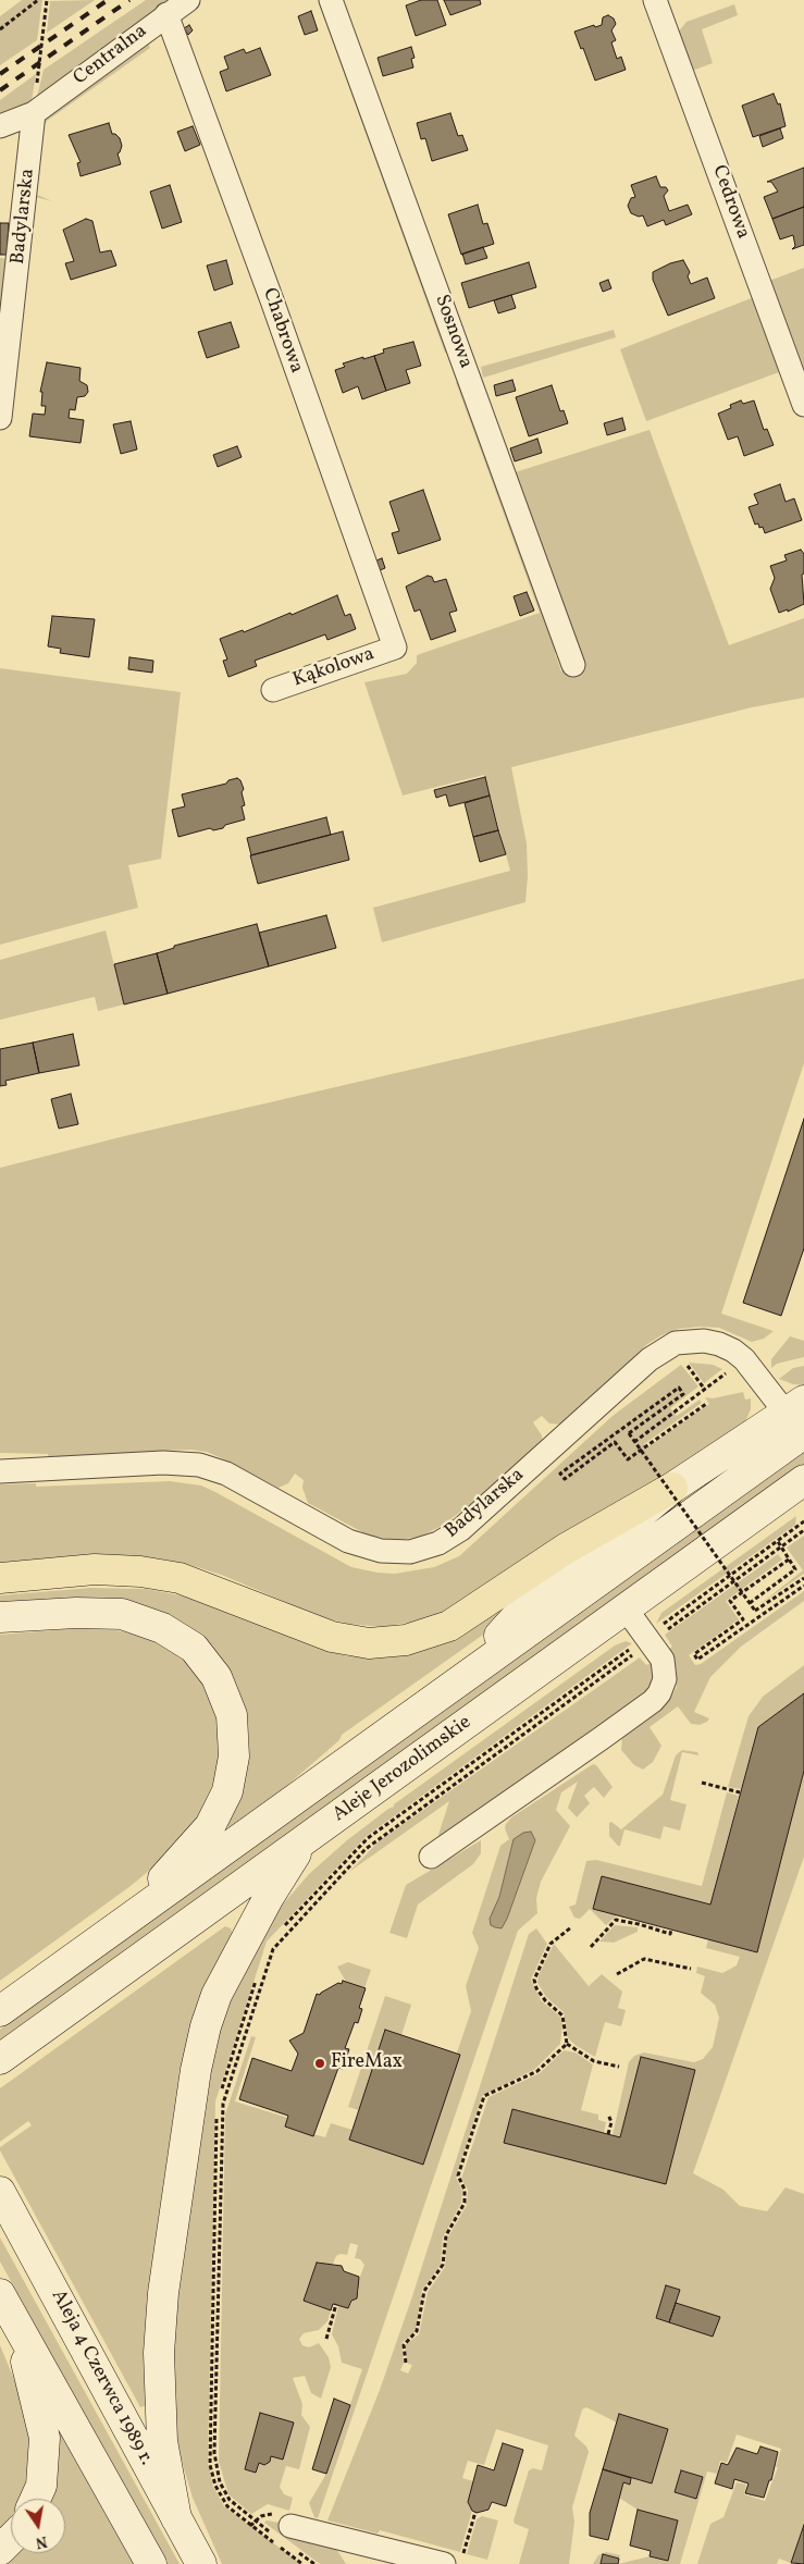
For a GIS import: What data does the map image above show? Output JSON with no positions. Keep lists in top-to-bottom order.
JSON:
{
  "streets": {
    "main road": ["Aleje Jerozolimskie", "Aleja 4 Czerwca 1989 r."],
    "street": [
      "Centralna",
      "Cedrowa",
      "Badylarska",
      "Chabrowa",
      "Sosnowa",
      "Kąkolowa"
    ]
  },
  "crossings": [
    ["Centralna", "Badylarska"],
    ["Centralna", "Chabrowa"],
    ["Badylarska", "Aleje Jerozolimskie"],
    ["Chabrowa", "Kąkolowa"]
  ],
  "places": ["FireMax"],
  "north": "bottom"
}
